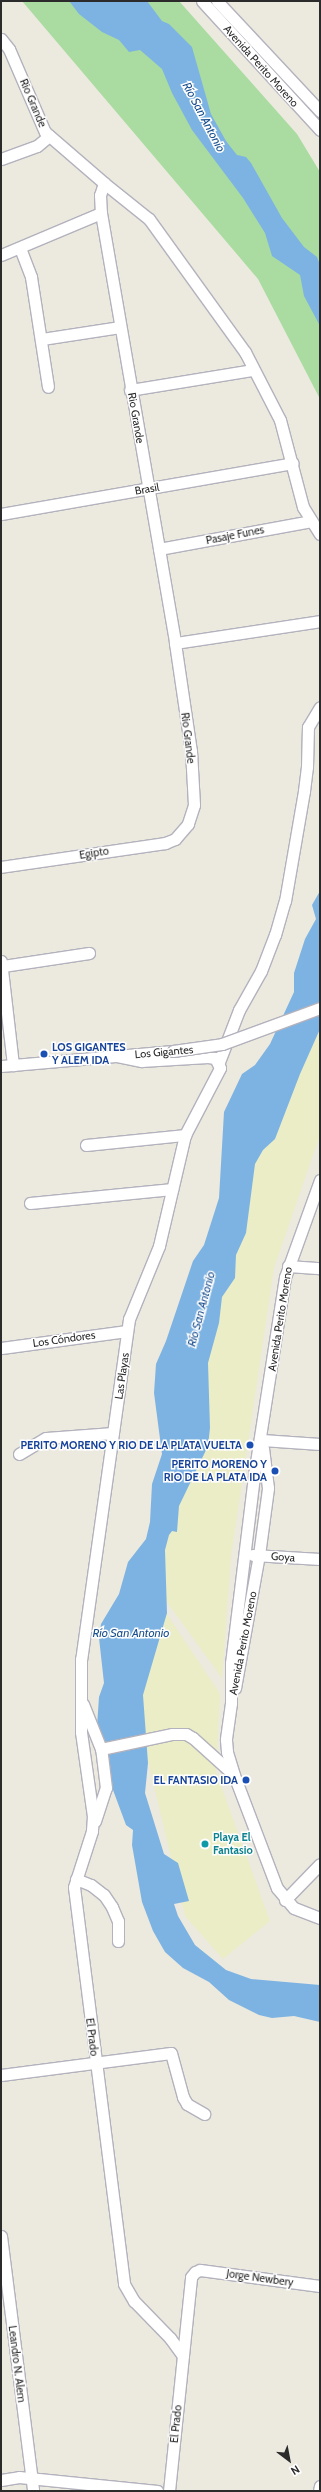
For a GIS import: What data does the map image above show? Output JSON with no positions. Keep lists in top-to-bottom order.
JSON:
{
  "streets": {
    "street": [
      "Avenida Perito Moreno",
      "Rio Grande",
      "Brasil",
      "Pasaje Funes",
      "Egipto",
      "Los Gigantes",
      "Los Cóndores",
      "Las Playas",
      "Goya",
      "El Prado",
      "Jorge Newbery",
      "Leandro N. Alem"
    ]
  },
  "crossings": [
    ["Avenida Perito Moreno", "Goya"],
    ["Rio Grande", "Brasil"],
    ["Rio Grande", "Pasaje Funes"],
    ["Rio Grande", "Egipto"],
    ["Los Cóndores", "Las Playas"],
    ["Las Playas", "El Prado"],
    ["El Prado", "Jorge Newbery"]
  ],
  "water": ["Río San Antonio"],
  "places": [
    "LOS GIGANTES Y ALEM IDA",
    "PERITO MORENO Y RIO DE LA PLATA VUELTA",
    "PERITO MORENO Y RIO DE LA PLATA IDA",
    "EL FANTASIO IDA",
    "Playa El Fantasio"
  ],
  "north": "bottom right"
}
